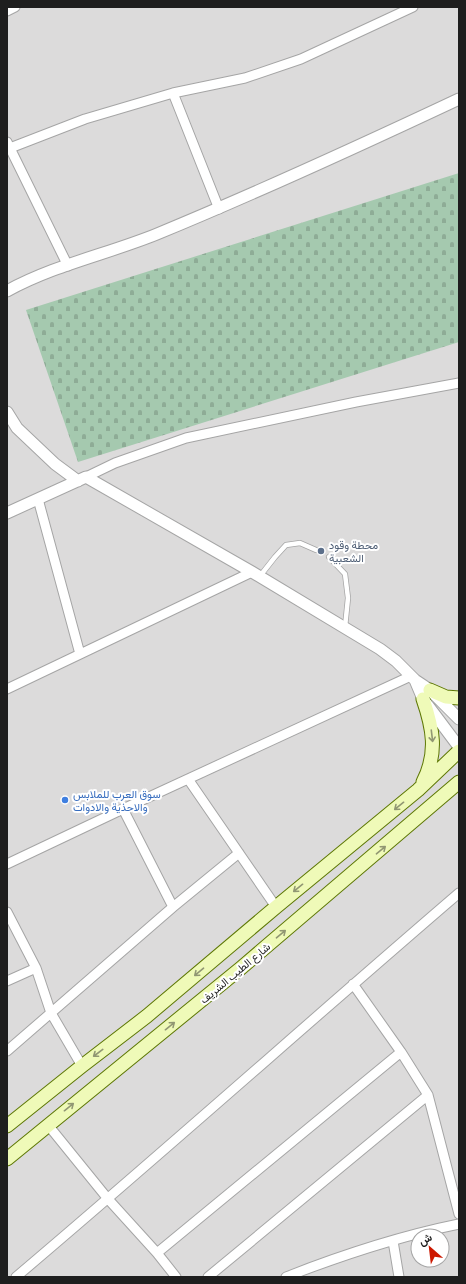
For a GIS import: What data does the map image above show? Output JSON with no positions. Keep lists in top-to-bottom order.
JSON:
{
  "streets": {
    "main road": ["شارع الطيب الشريف"]
  },
  "places": ["محطة وقود الشعبية", "سوق العرب للملابس والاحذية والادوات"],
  "north": "top left"
}
